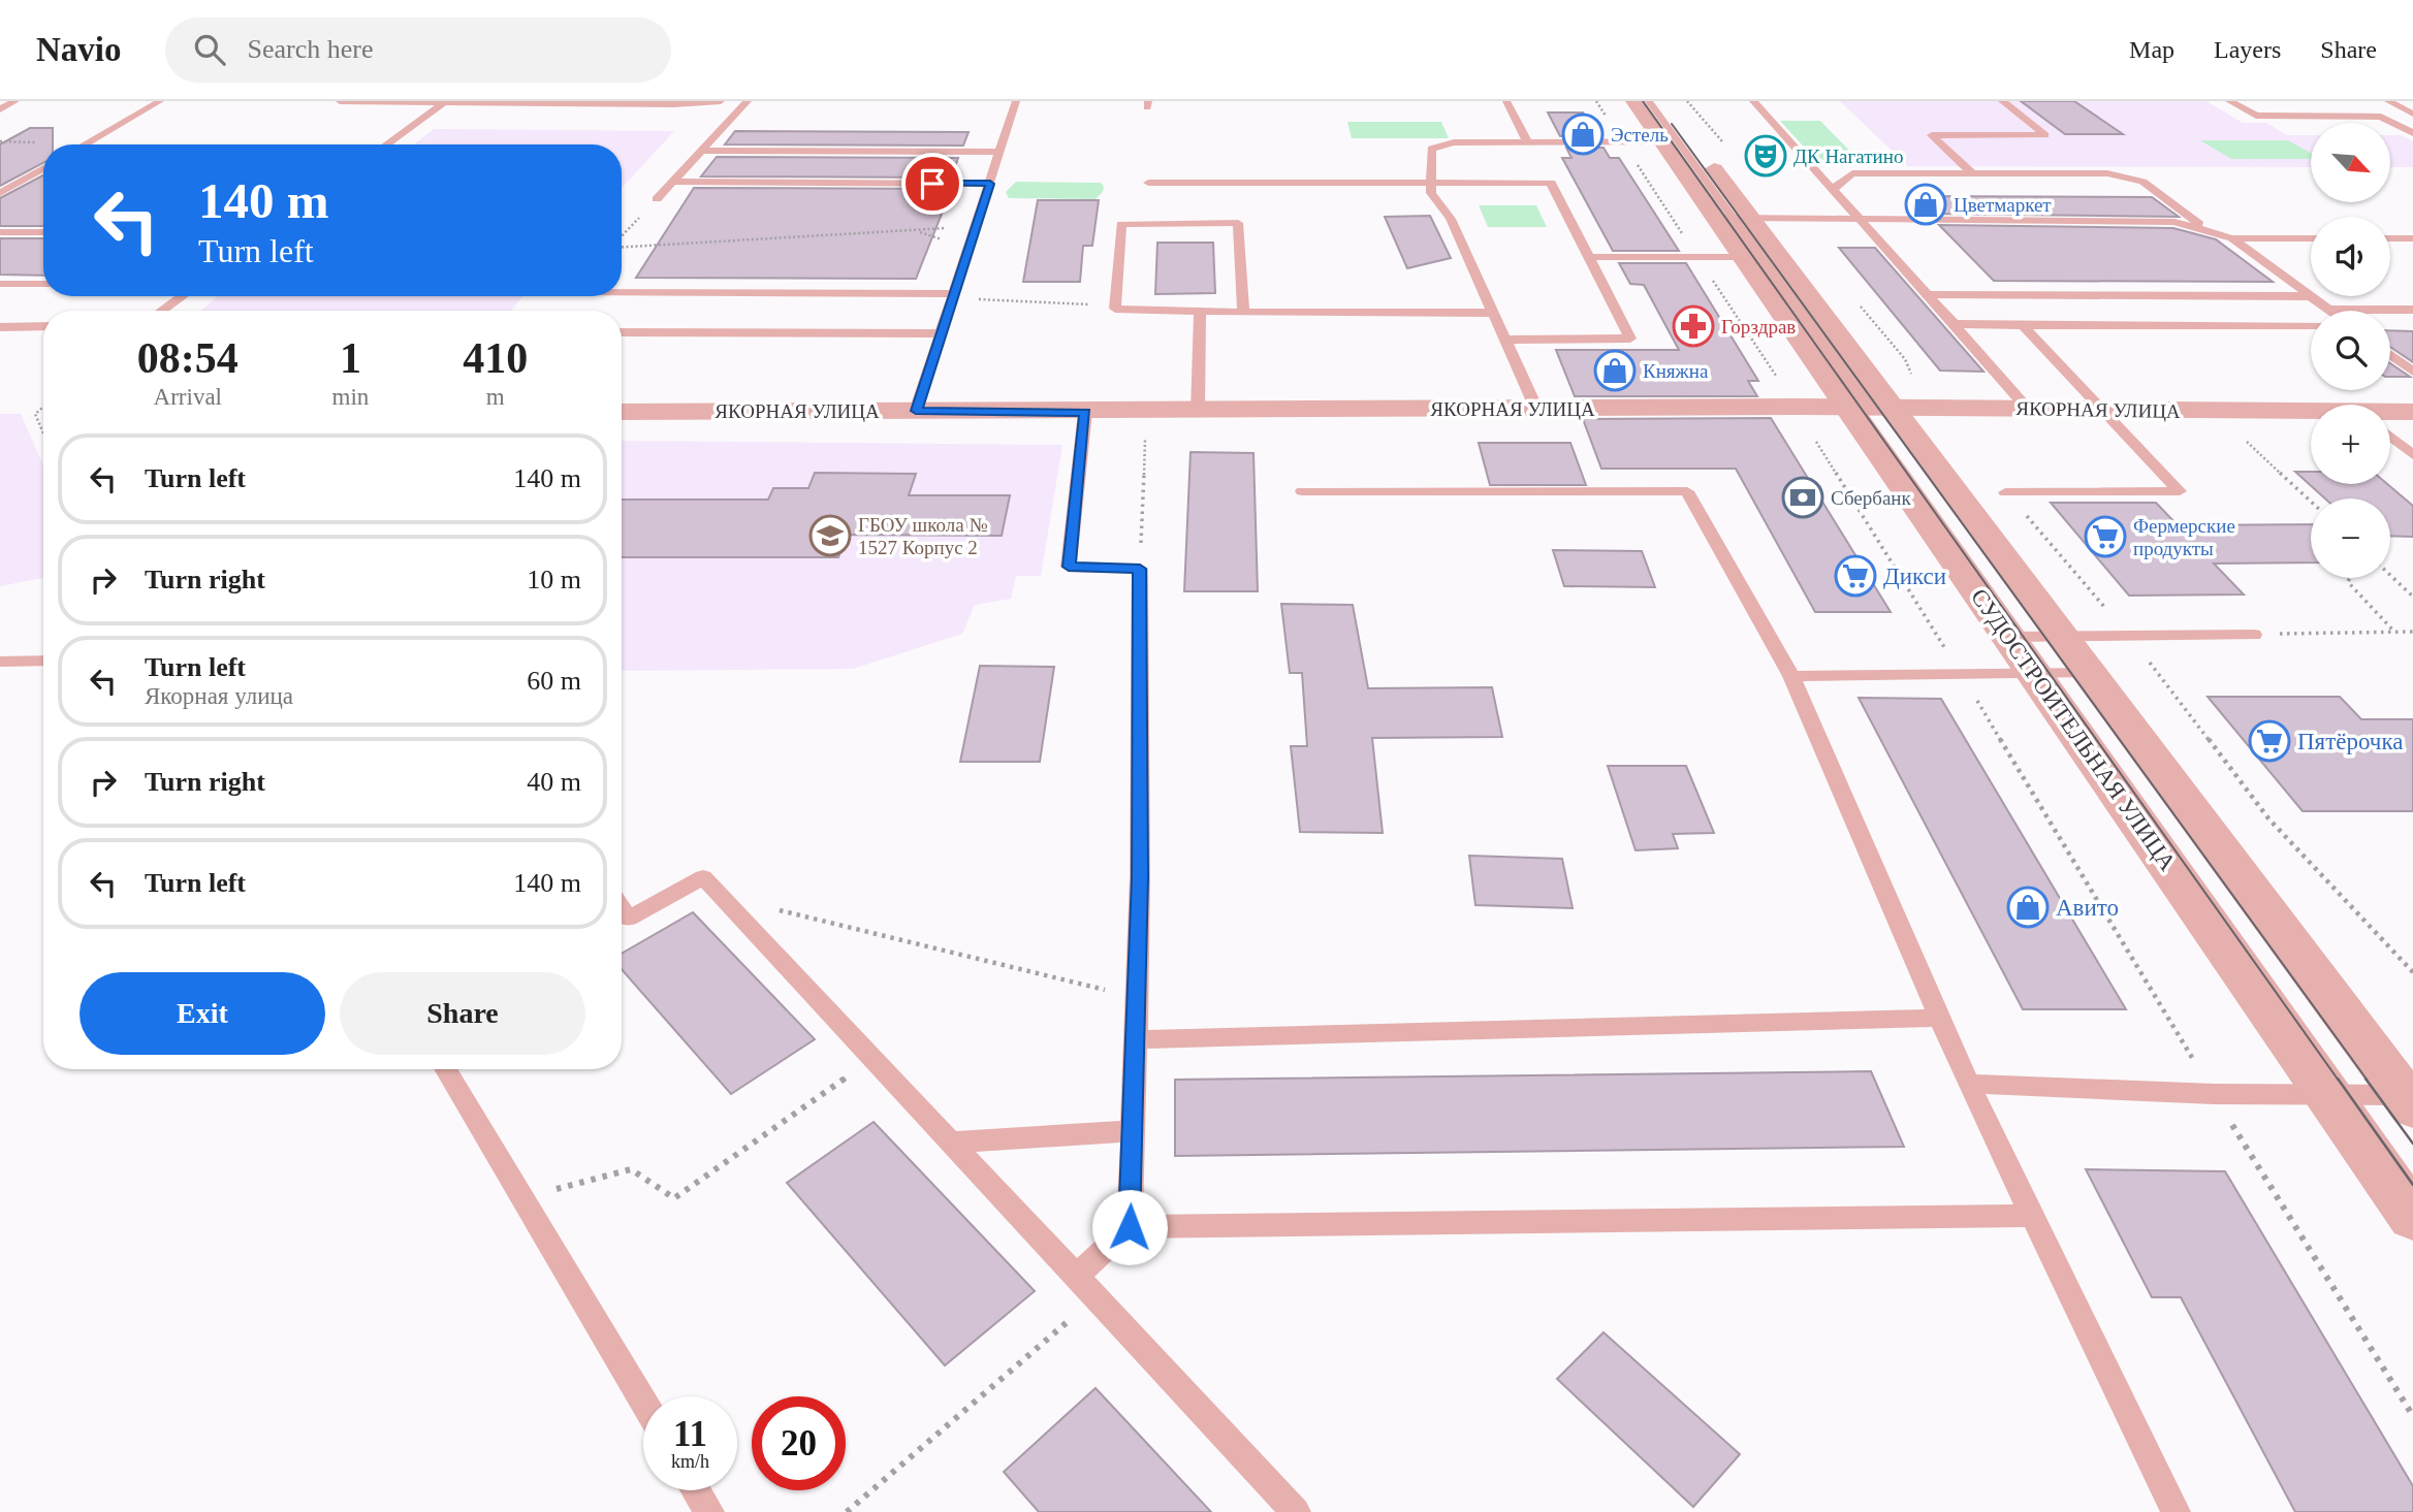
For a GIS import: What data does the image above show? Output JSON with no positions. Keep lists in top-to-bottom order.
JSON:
{
  "streets": {
    "street": ["ЯКОРНАЯ УЛИЦА", "СУДОСТРОИТЕЛЬНАЯ УЛИЦА"]
  },
  "crossings": [
    ["ЯКОРНАЯ УЛИЦА", "СУДОСТРОИТЕЛЬНАЯ УЛИЦА"]
  ],
  "places": {
    "shop": [
      "Эстель",
      "Цветмаркет",
      "Княжна",
      "Авито"
    ],
    "theatre": ["ДК Нагатино"],
    "pharmacy": ["Горздрав"],
    "bank": ["Сбербанк"],
    "school or university": ["ГБОУ школа № 1527 Корпус 2"],
    "supermarket": ["Фермерские продукты", "Дикси", "Пятёрочка"]
  },
  "north": "bottom right",
  "page": {
    "header": "Navio",
    "search": "Search here",
    "nav": ["Map", "Layers", "Share"],
    "map_buttons": ["+", "−"],
    "turn": ["140 m", "Turn left"],
    "eta": [
      "08:54",
      "Arrival",
      "1",
      "min",
      "410",
      "m"
    ],
    "list": [
      {
        "name": "Turn left",
        "value": "140 m"
      },
      {
        "name": "Turn right",
        "value": "10 m"
      },
      {
        "name": "Turn left",
        "note": "Якорная улица",
        "value": "60 m"
      },
      {
        "name": "Turn right",
        "value": "40 m"
      },
      {
        "name": "Turn left",
        "value": "140 m"
      }
    ],
    "buttons": ["Exit", "Share"],
    "speed": "11 km/h",
    "limit": "20"
  }
}
